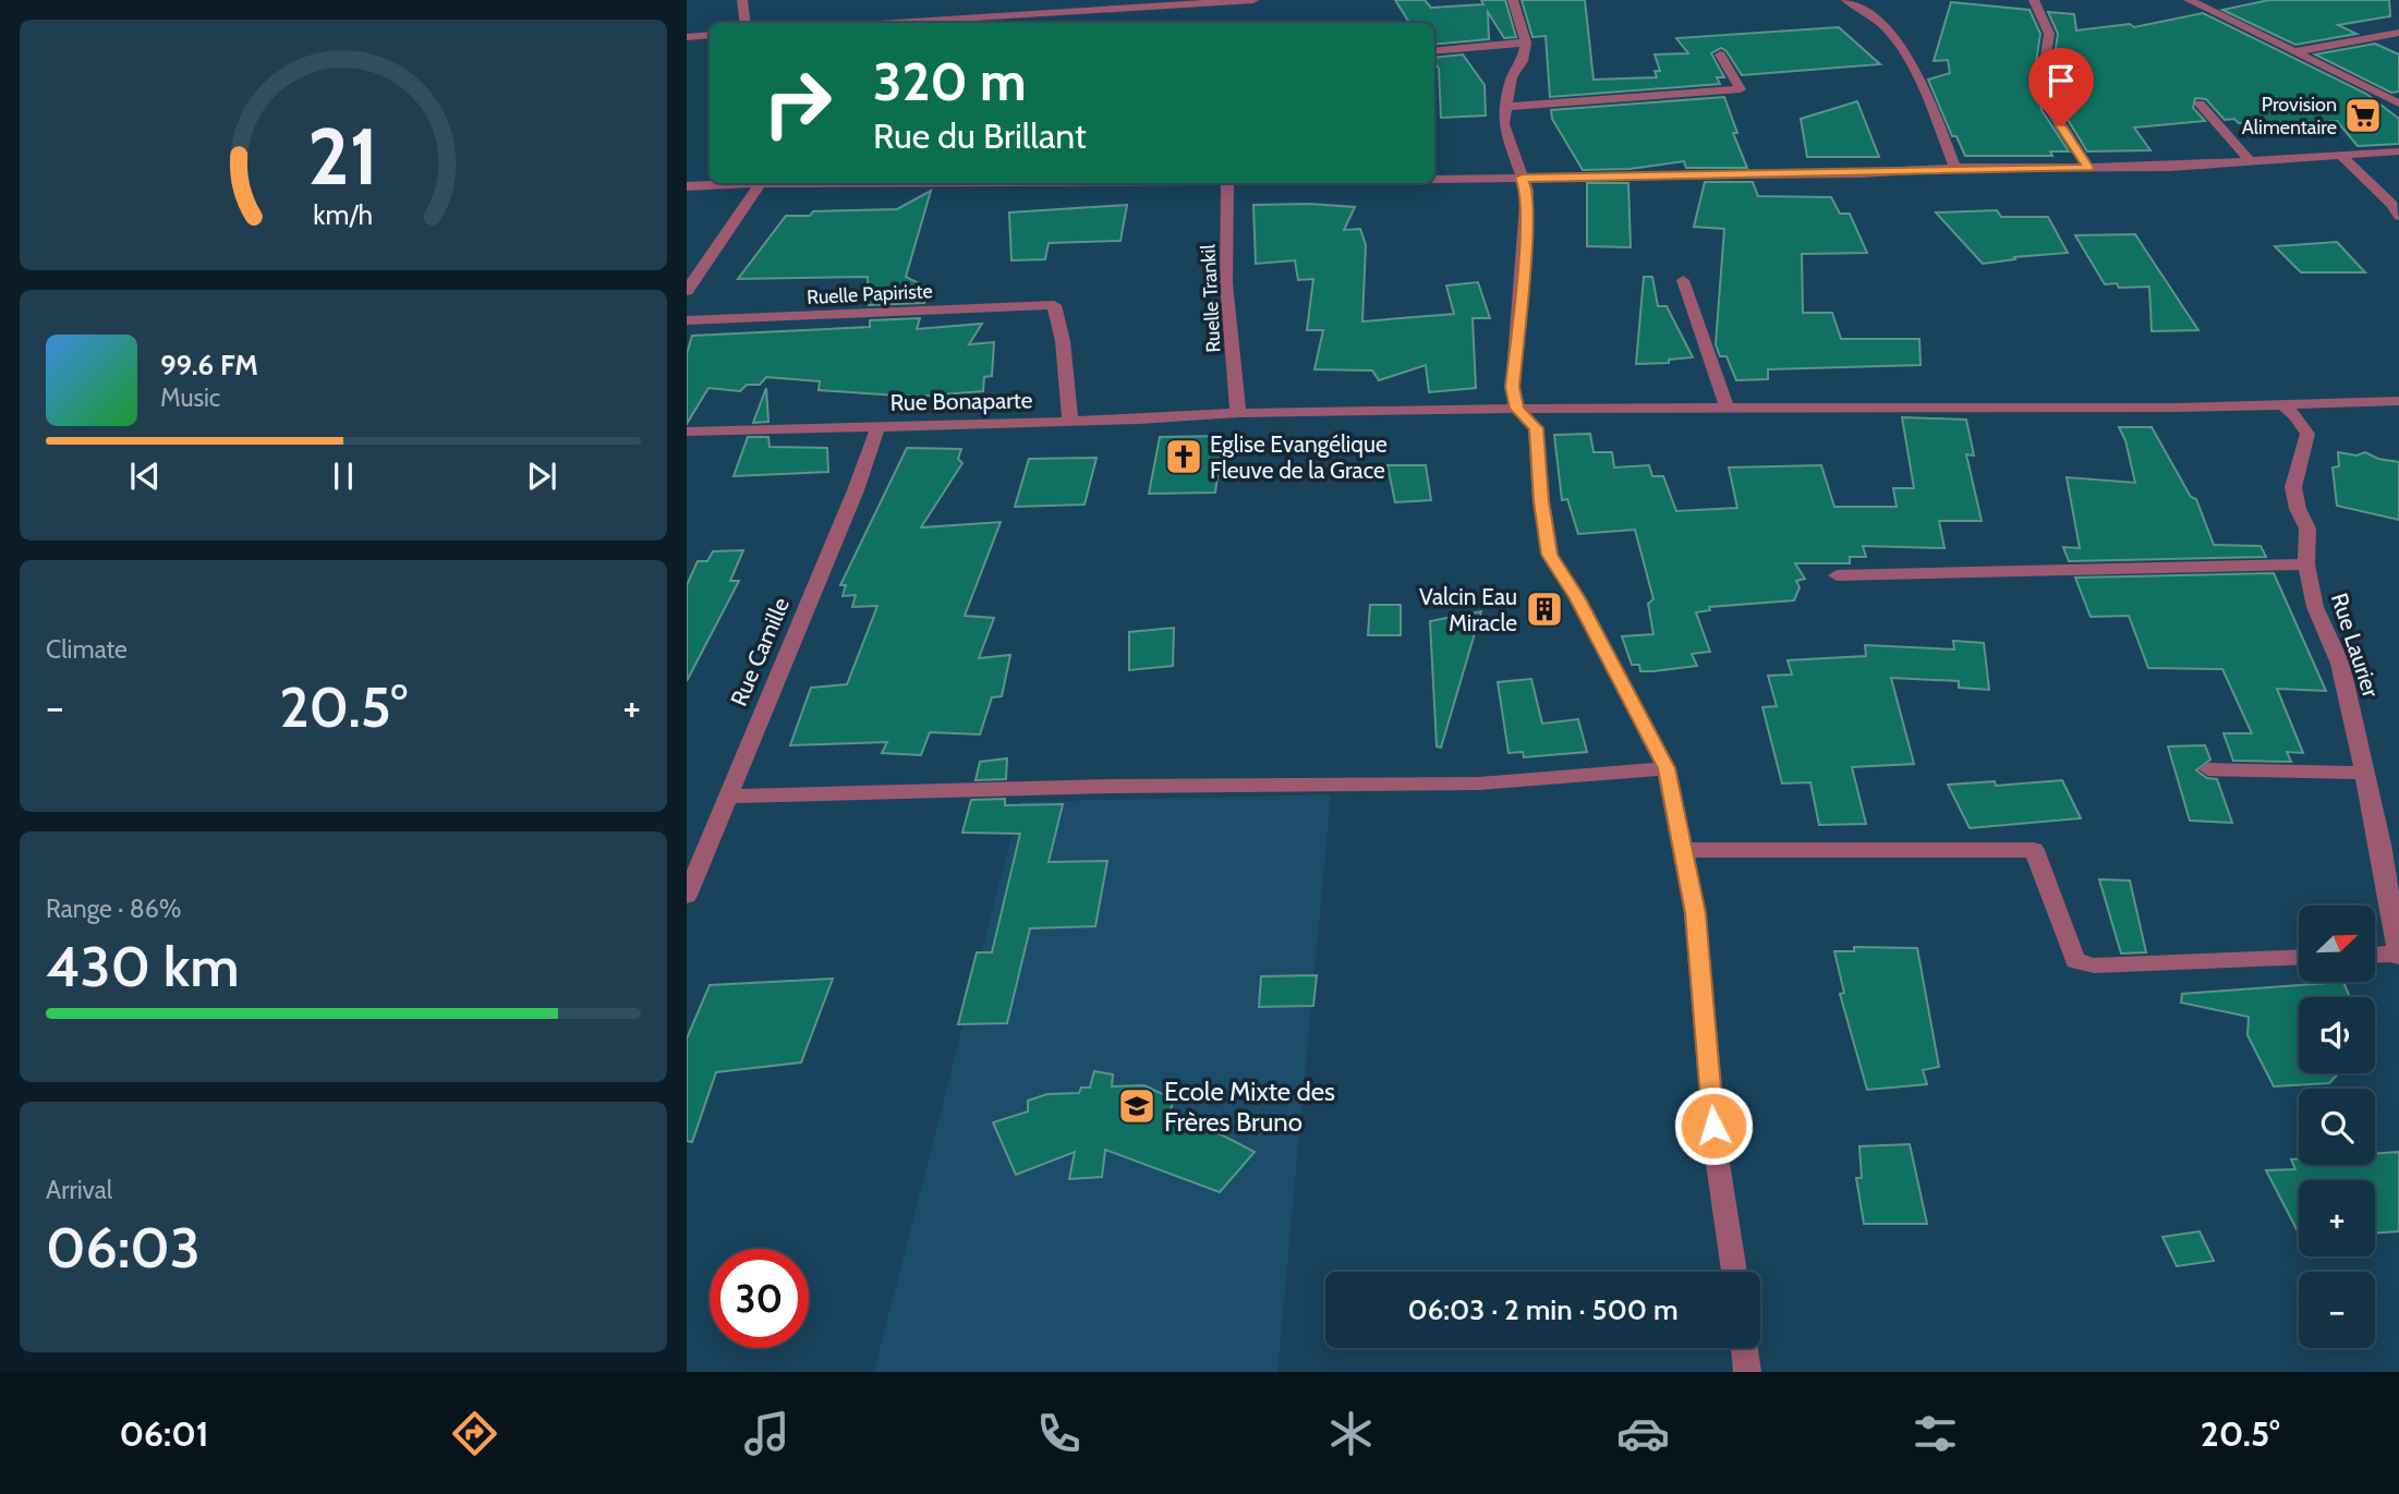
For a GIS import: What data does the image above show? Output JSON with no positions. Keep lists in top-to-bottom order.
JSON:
{
  "streets": {
    "street": [
      "Ruelle Papiriste",
      "Ruelle Trankil",
      "Rue Bonaparte",
      "Rue Laurier",
      "Rue Camille"
    ]
  },
  "crossings": [
    ["Ruelle Papiriste", "Rue Bonaparte"],
    ["Ruelle Trankil", "Rue Bonaparte"],
    ["Rue Bonaparte", "Rue Laurier"],
    ["Rue Bonaparte", "Rue Camille"]
  ],
  "places": {
    "supermarket": ["Provision Alimentaire"],
    "church": ["Eglise Evangélique Fleuve de la Grace"],
    "building": ["Valcin Eau Miracle"],
    "school or university": ["Ecole Mixte des Frères Bruno"]
  },
  "north": "top right",
  "page": {
    "turn": ["320 m", "Rue du Brillant"],
    "song": ["99.6 FM", "Music"],
    "tile": [
      "Climate",
      ["Range · 86%", "430 km"],
      ["Arrival", "06:03"]
    ],
    "heat": ["−", "20.5°", "+"],
    "map_buttons": ["+", "−"],
    "limit": "30",
    "trip": "06:03 · 2 min · 500 m",
    "tabs": ["06:01", "20.5°"],
    "gauge": ["21", "km/h"]
  }
}
